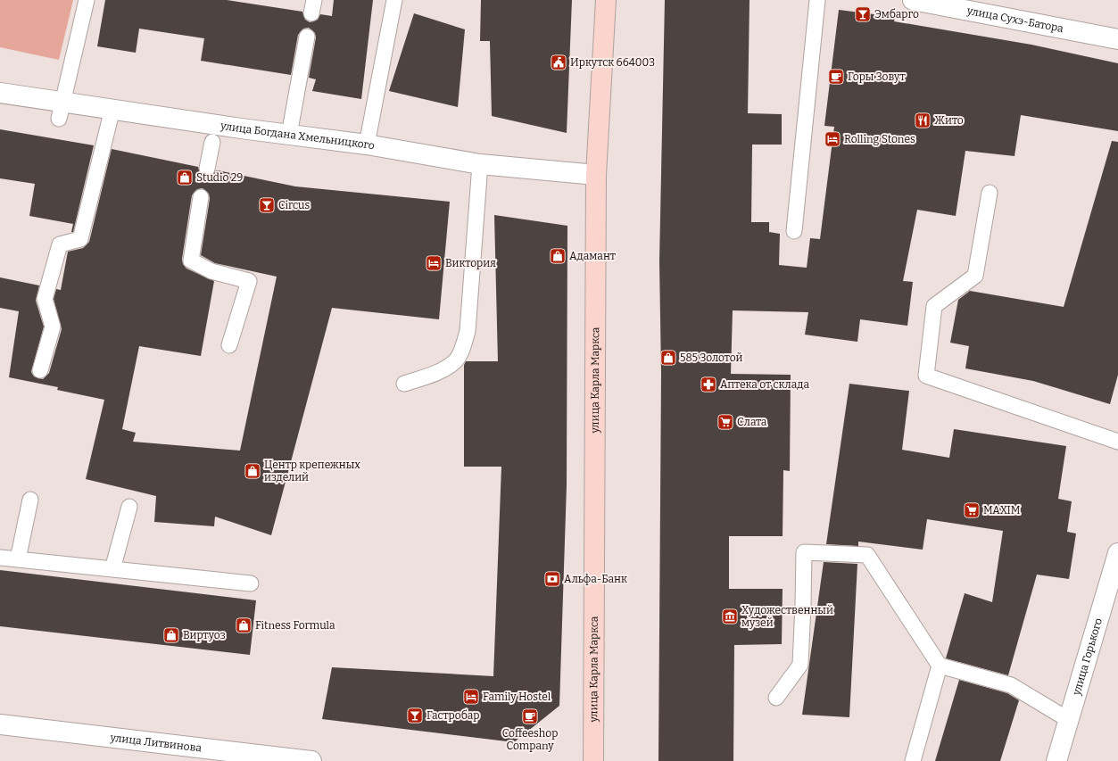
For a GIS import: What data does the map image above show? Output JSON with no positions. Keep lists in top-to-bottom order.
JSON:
{
  "streets": {
    "main road": ["улица Карла Маркса"],
    "street": [
      "улица Сухэ-Батора",
      "улица Богдана Хмельницкого",
      "улица Горького",
      "улица Литвинова"
    ]
  },
  "crossings": [
    ["улица Богдана Хмельницкого", "улица Карла Маркса"]
  ],
  "places": {
    "bar": ["Эмбарго", "Circus", "Гастробар"],
    "public building": ["Иркутск 664003"],
    "cafe": ["Горы Зовут", "Coffeeshop Company"],
    "restaurant": ["Жито"],
    "hotel": ["Rolling Stones", "Виктория", "Family Hostel"],
    "shop": [
      "Studio 29",
      "Адамант",
      "585 Золотой",
      "Центр крепежных изделий",
      "Fitness Formula",
      "Виртуоз"
    ],
    "pharmacy": ["Аптека от склада"],
    "supermarket": ["Слата", "MAXIM"],
    "bank": ["Альфа-Банк"],
    "museum": ["Художественный музей"]
  }
}
